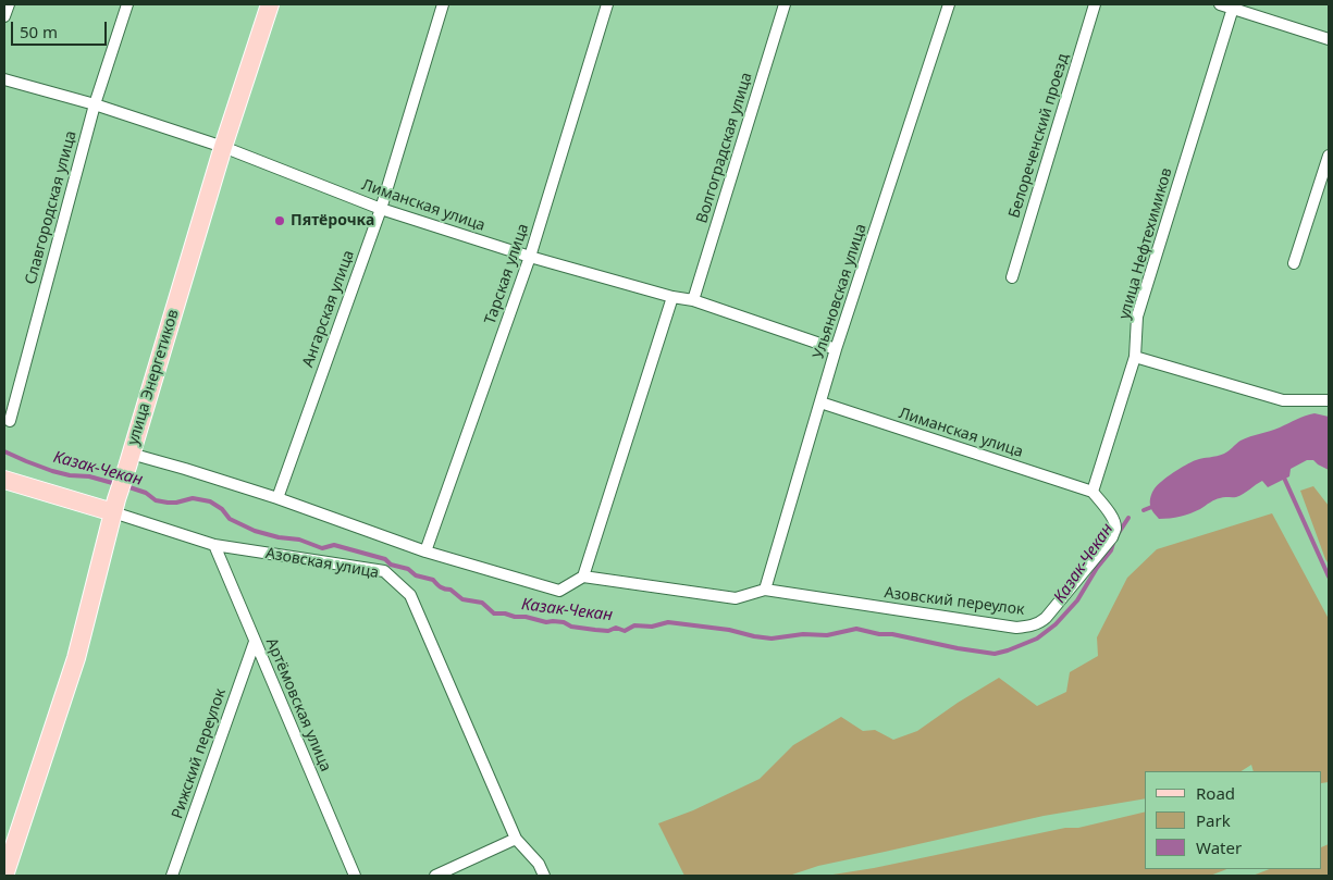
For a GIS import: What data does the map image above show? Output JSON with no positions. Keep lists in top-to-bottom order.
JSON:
{
  "streets": {
    "main road": ["улица Энергетиков", "Азовская улица"],
    "street": [
      "Белореченский проезд",
      "Волгоградская улица",
      "Лиманская улица",
      "Славгородская улица",
      "улица Нефтехимиков",
      "Тарская улица",
      "Ульяновская улица",
      "Ангарская улица",
      "Азовский переулок",
      "Артёмовская улица",
      "Рижский переулок"
    ]
  },
  "crossings": [
    ["Волгоградская улица", "Лиманская улица"],
    ["Лиманская улица", "Славгородская улица"],
    ["Лиманская улица", "улица Нефтехимиков"],
    ["Лиманская улица", "Тарская улица"],
    ["Лиманская улица", "Ульяновская улица"],
    ["Лиманская улица", "Ангарская улица"],
    ["Лиманская улица", "улица Энергетиков"],
    ["Лиманская улица", "Азовский переулок"],
    ["улица Нефтехимиков", "Азовский переулок"],
    ["Ульяновская улица", "Азовский переулок"],
    ["улица Энергетиков", "Азовская улица"],
    ["Азовская улица", "Артёмовская улица"],
    ["Артёмовская улица", "Рижский переулок"]
  ],
  "water": ["Казак-Чекан"],
  "places": ["Пятёрочка"],
  "legend": ["Road", "Park", "Water"],
  "scale_bar": "50 m"
}
